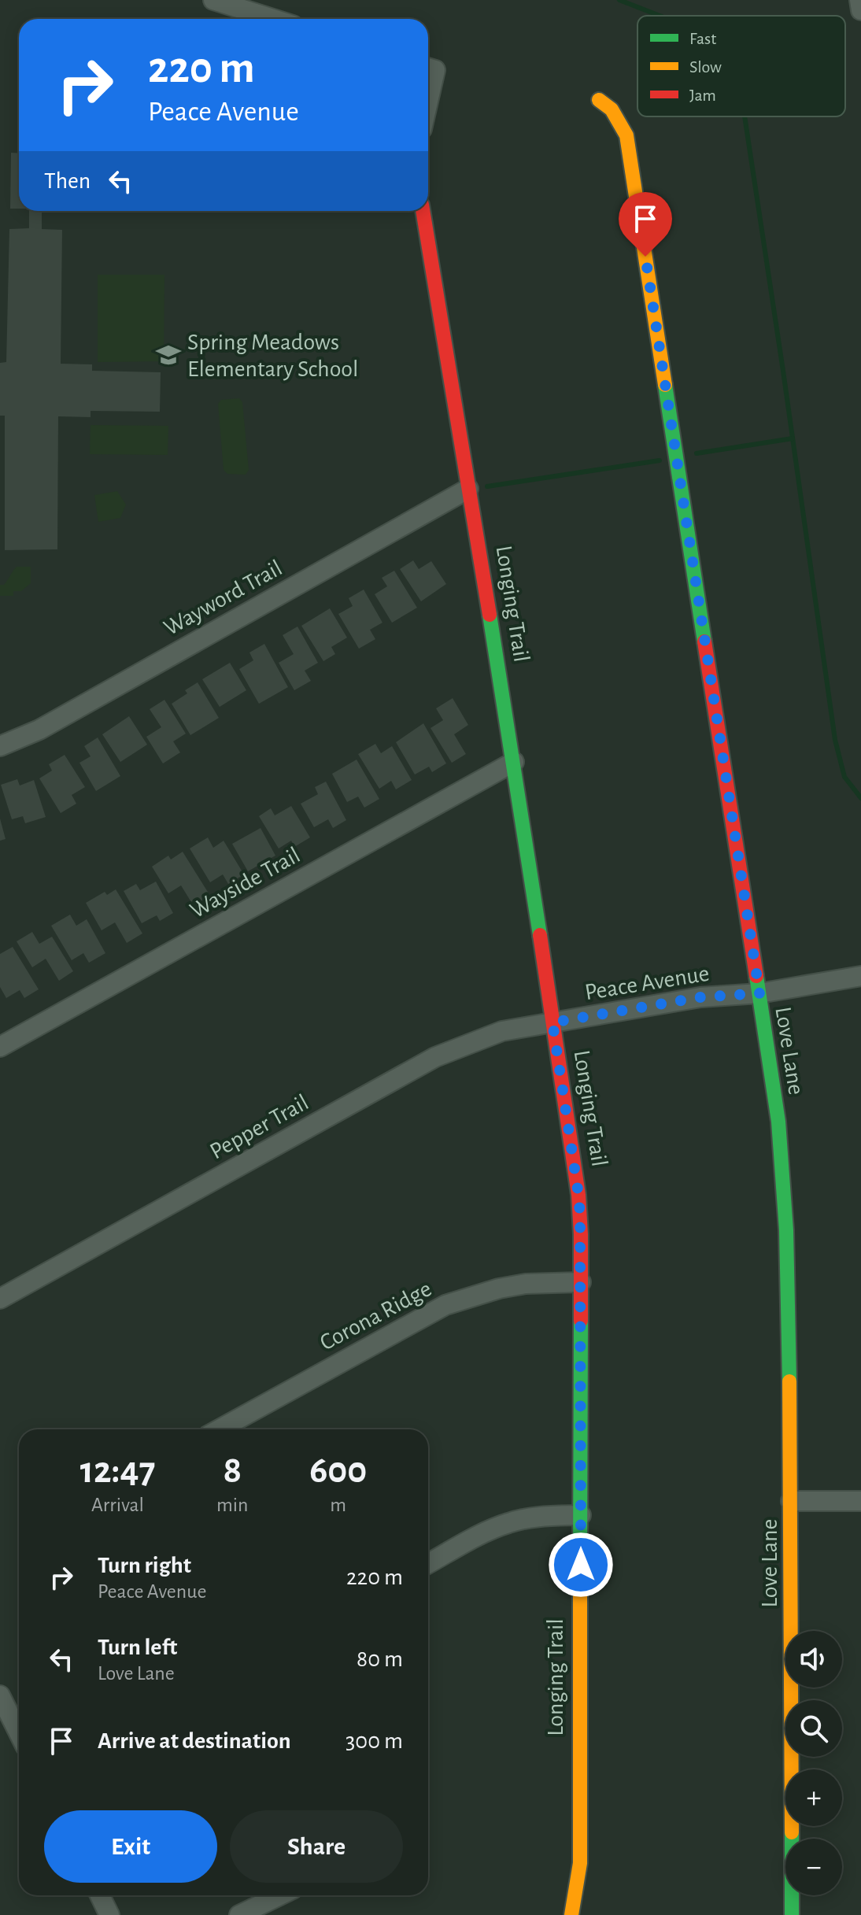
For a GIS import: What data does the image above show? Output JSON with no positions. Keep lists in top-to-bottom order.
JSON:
{
  "streets": {
    "street": [
      "Wayword Trail",
      "Longing Trail",
      "Wayside Trail",
      "Peace Avenue",
      "Love Lane",
      "Pepper Trail",
      "Corona Ridge"
    ]
  },
  "crossings": [
    ["Wayword Trail", "Longing Trail"],
    ["Longing Trail", "Wayside Trail"],
    ["Longing Trail", "Peace Avenue"],
    ["Longing Trail", "Pepper Trail"],
    ["Longing Trail", "Corona Ridge"],
    ["Peace Avenue", "Love Lane"],
    ["Peace Avenue", "Pepper Trail"]
  ],
  "places": {
    "school or university": ["Spring Meadows Elementary School"]
  },
  "legend": ["Fast", "Slow", "Jam"],
  "page": {
    "turn": ["220 m", "Peace Avenue"],
    "then": "Then",
    "eta": [
      "12:47",
      "Arrival",
      "8",
      "min",
      "600",
      "m"
    ],
    "list": [
      {
        "name": "Turn right",
        "note": "Peace Avenue",
        "value": "220 m"
      },
      {
        "name": "Turn left",
        "note": "Love Lane",
        "value": "80 m"
      },
      {
        "name": "Arrive at destination",
        "value": "300 m"
      }
    ],
    "map_buttons": ["+", "−"],
    "buttons": ["Exit", "Share"]
  }
}
